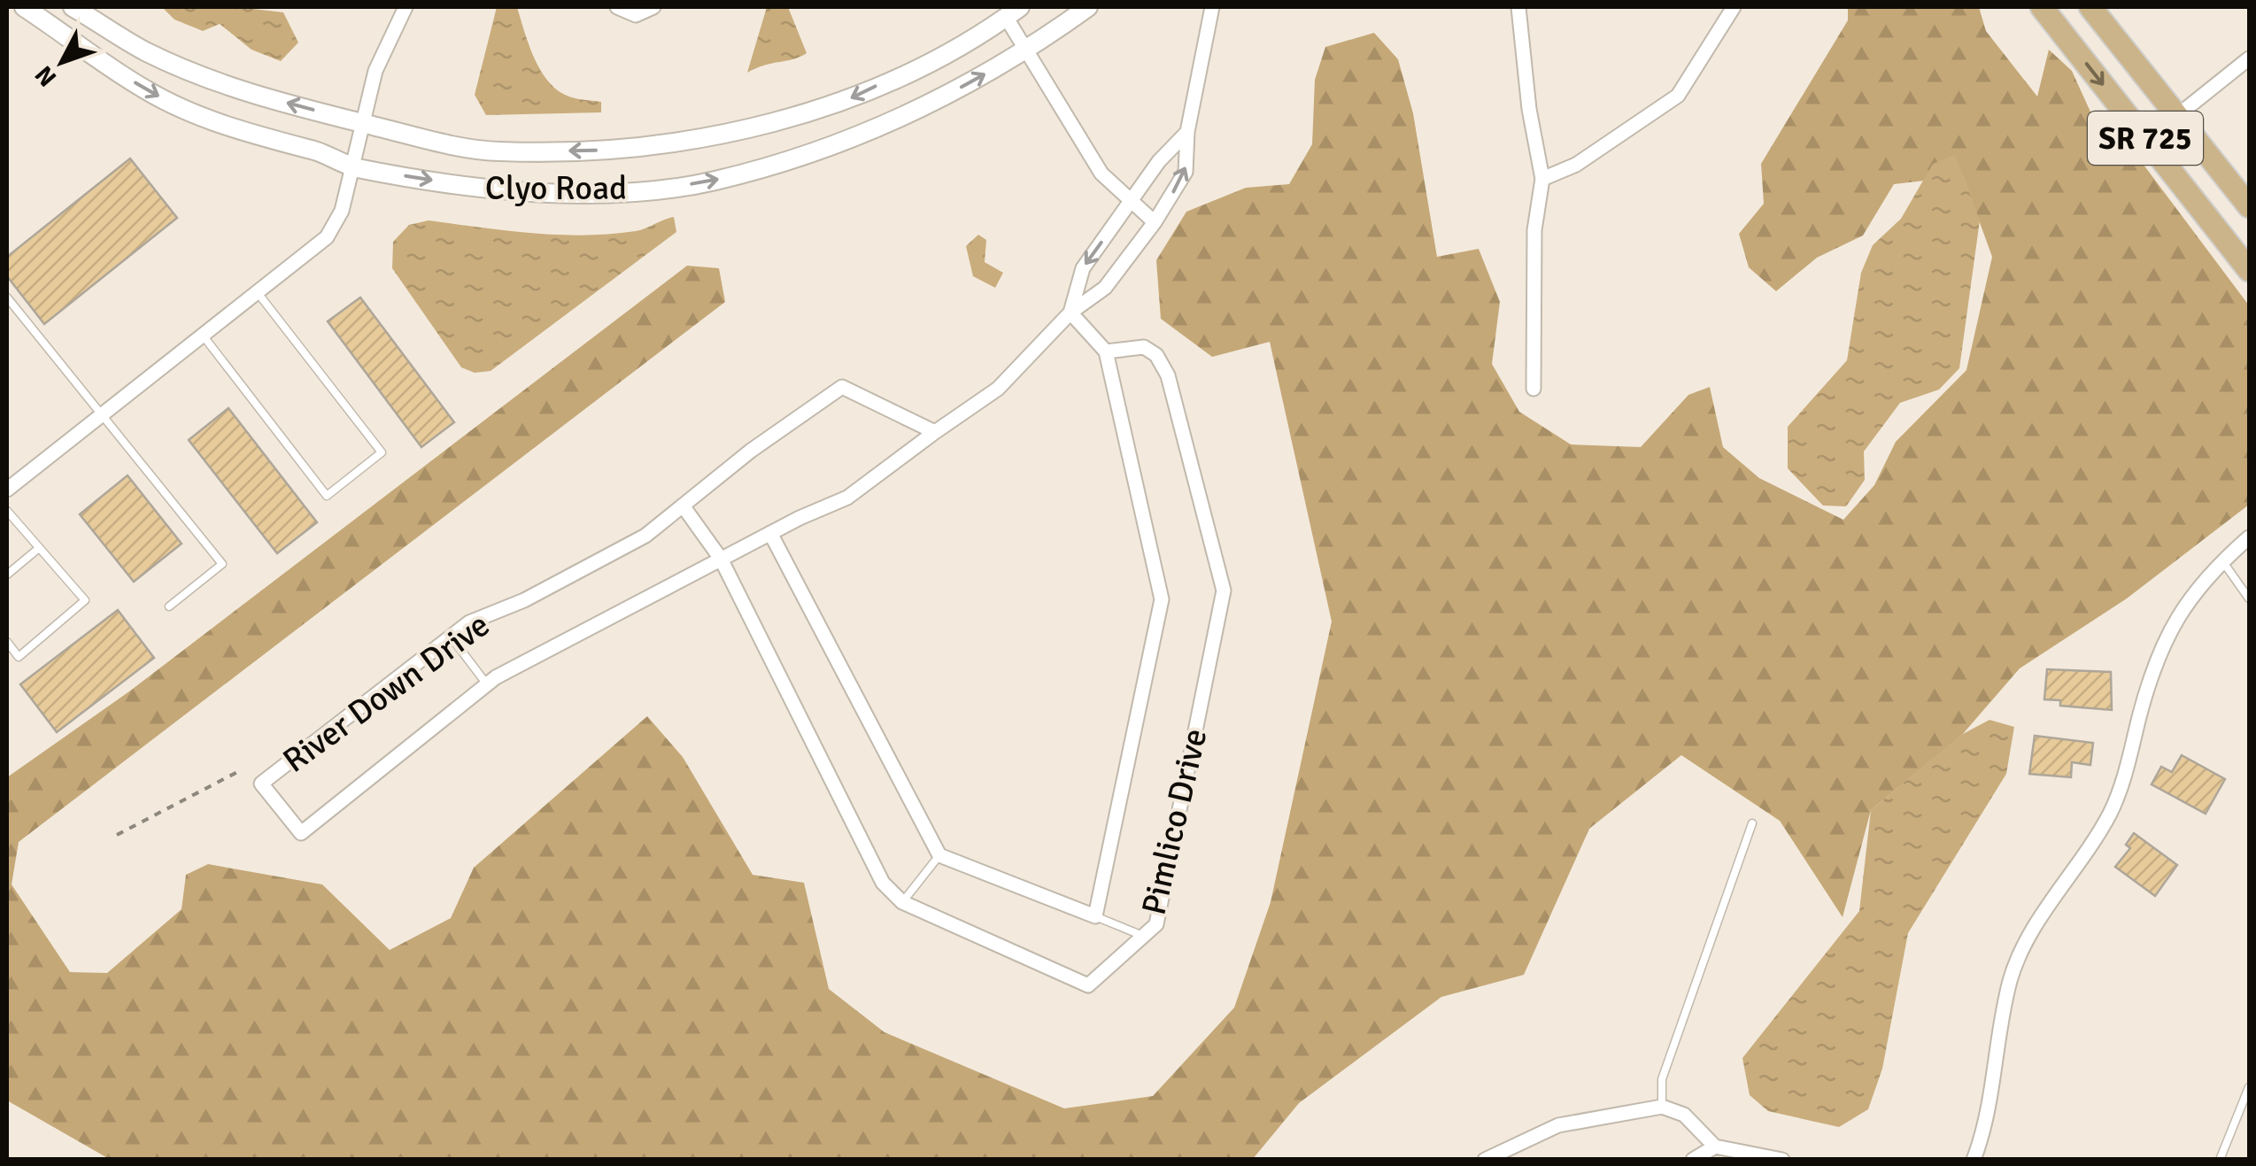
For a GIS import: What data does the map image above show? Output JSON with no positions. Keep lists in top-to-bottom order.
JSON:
{
  "streets": {
    "main road": ["SR 725"],
    "street": ["Clyo Road", "River Down Drive", "Pimlico Drive"]
  },
  "crossings": [
    ["River Down Drive", "Pimlico Drive"]
  ],
  "north": "bottom left"
}
